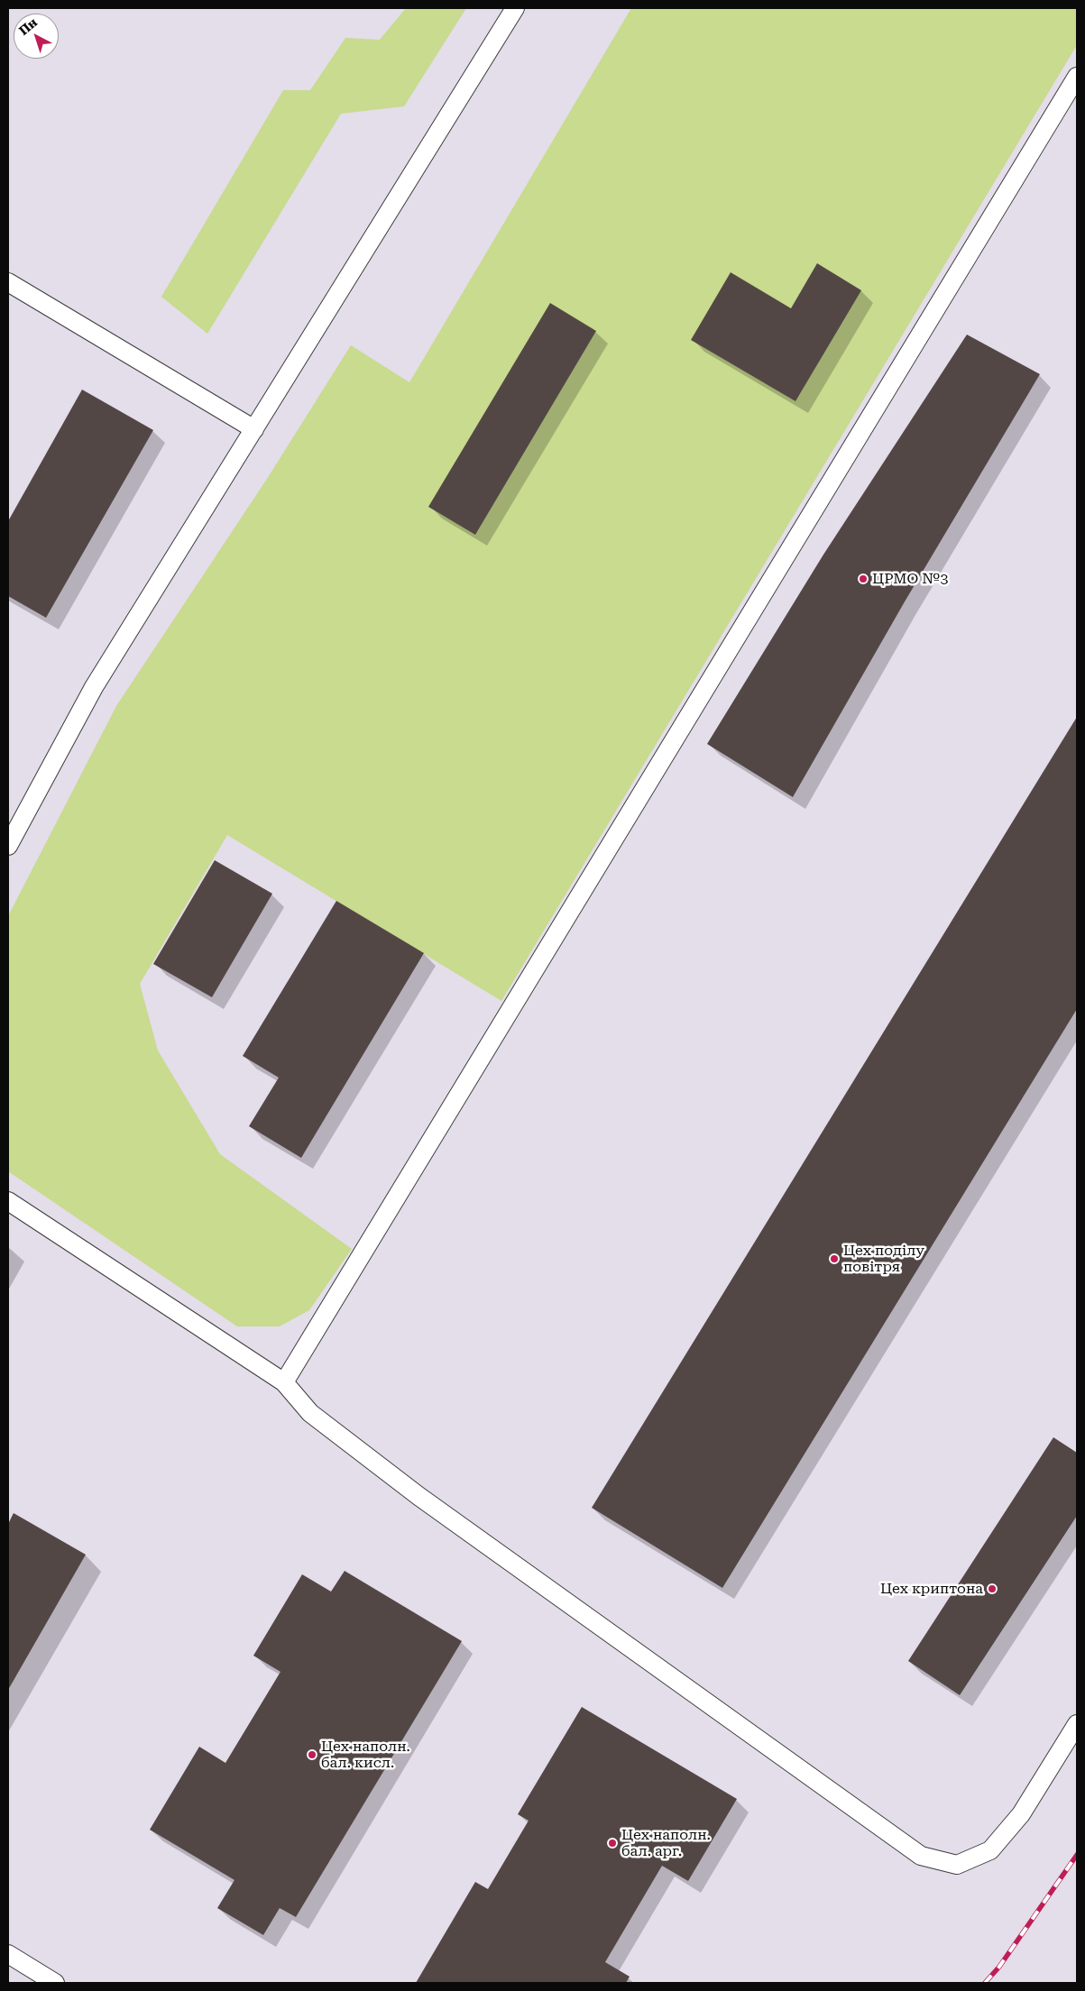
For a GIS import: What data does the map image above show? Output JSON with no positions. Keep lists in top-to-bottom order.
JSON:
{
  "places": [
    "ЦРМО №3",
    "Цех поділу повітря",
    "Цех криптона",
    "Цех наполн. бал. кисл.",
    "Цех наполн. бал. арг."
  ],
  "north": "top left"
}
